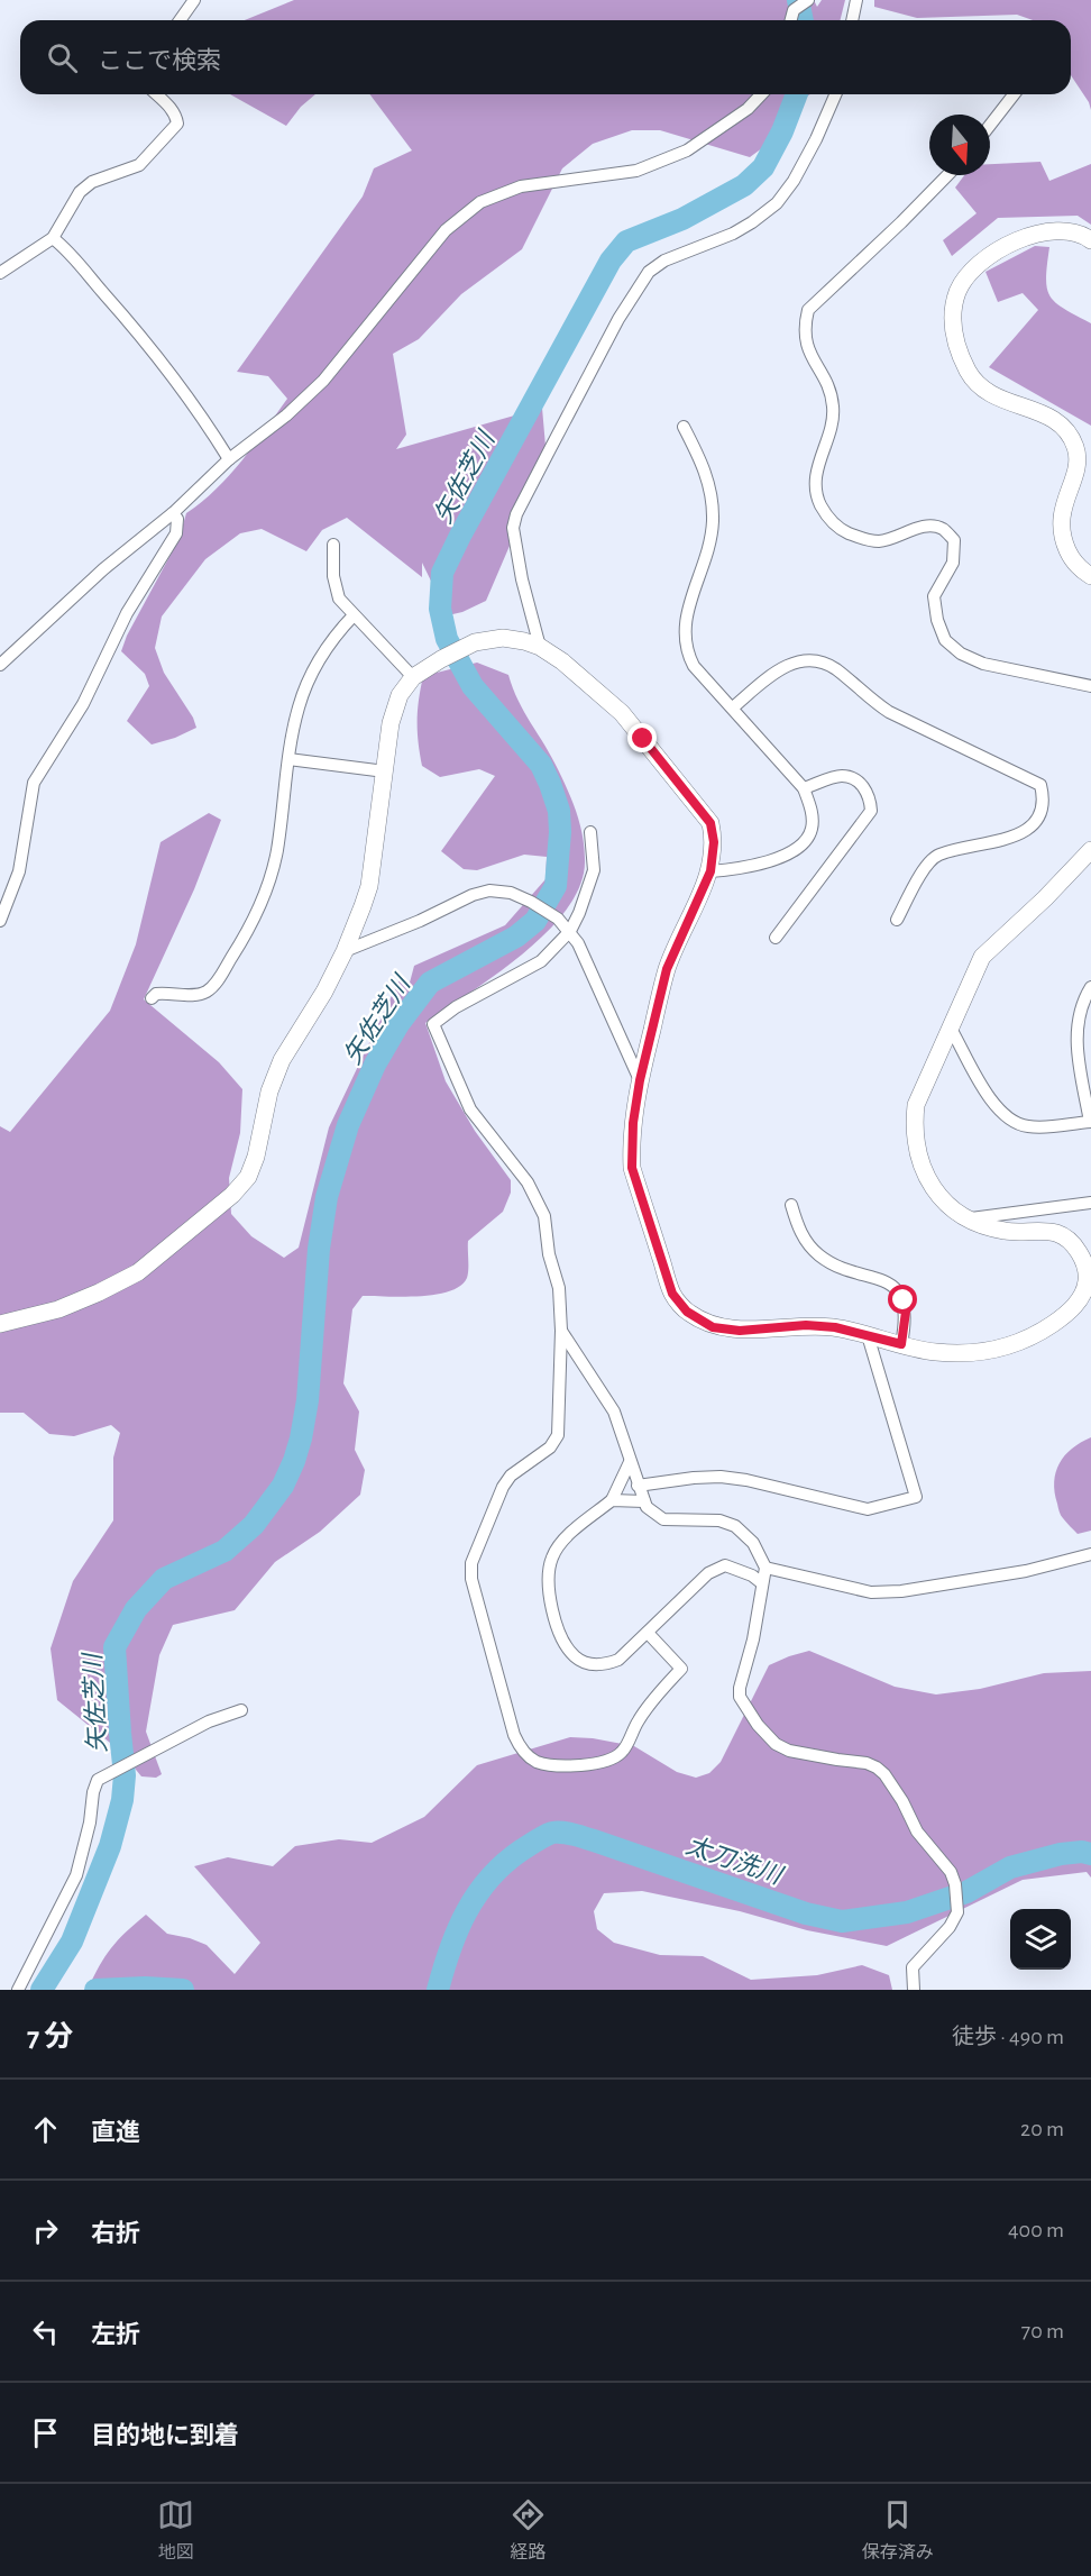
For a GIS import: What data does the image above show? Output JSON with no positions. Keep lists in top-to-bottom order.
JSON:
{
  "water": ["矢佐芝川", "太刀洗川"],
  "north": "bottom",
  "page": {
    "search": "ここで検索",
    "heading": ["7 分", "徒歩 · 490 m"],
    "list": [
      ["直進", "20 m"],
      ["右折", "400 m"],
      ["左折", "70 m"],
      "目的地に到着"
    ],
    "nav": ["地図", "経路", "保存済み"]
  }
}
